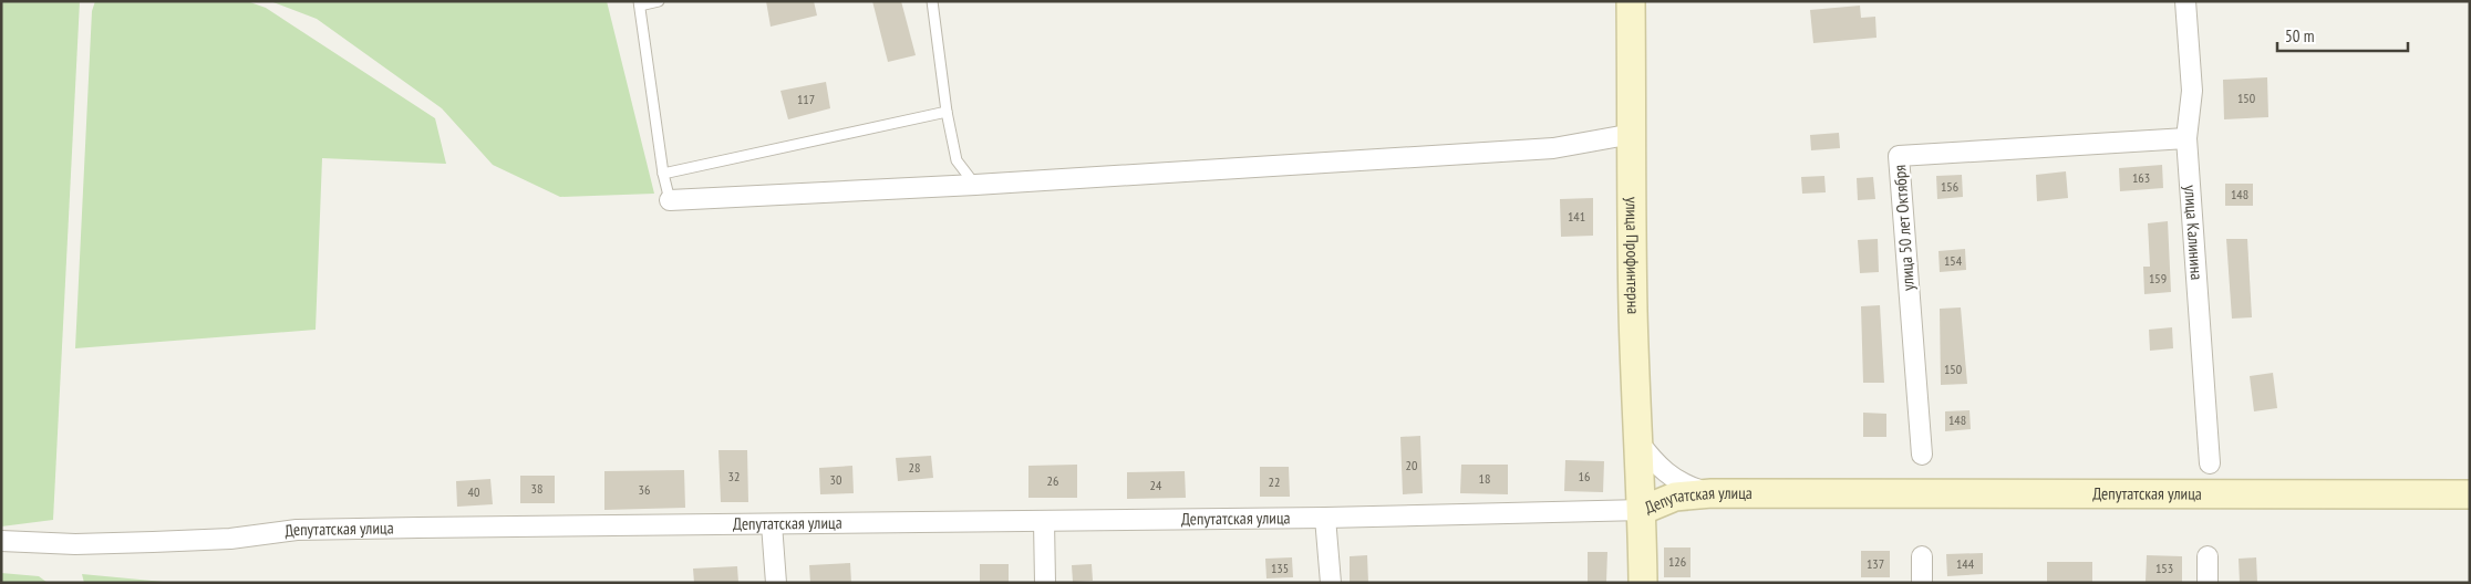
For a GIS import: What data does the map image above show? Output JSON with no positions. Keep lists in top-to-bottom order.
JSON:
{
  "streets": {
    "main road": ["улица Профинтерна", "Депутатская улица"],
    "street": ["улица 50 лет Октября", "улица Калинина"]
  },
  "crossings": [
    ["улица 50 лет Октября", "улица Калинина"],
    ["улица Профинтерна", "Депутатская улица"]
  ],
  "house_numbers": [
    "150",
    "117",
    "163",
    "156",
    "148",
    "141",
    "154",
    "159",
    "150",
    "148",
    "20",
    "28",
    "32",
    "16",
    "18",
    "30",
    "26",
    "22",
    "24",
    "38",
    "36",
    "40",
    "126",
    "137",
    "144",
    "135",
    "153"
  ],
  "scale_bar": "50 m"
}
